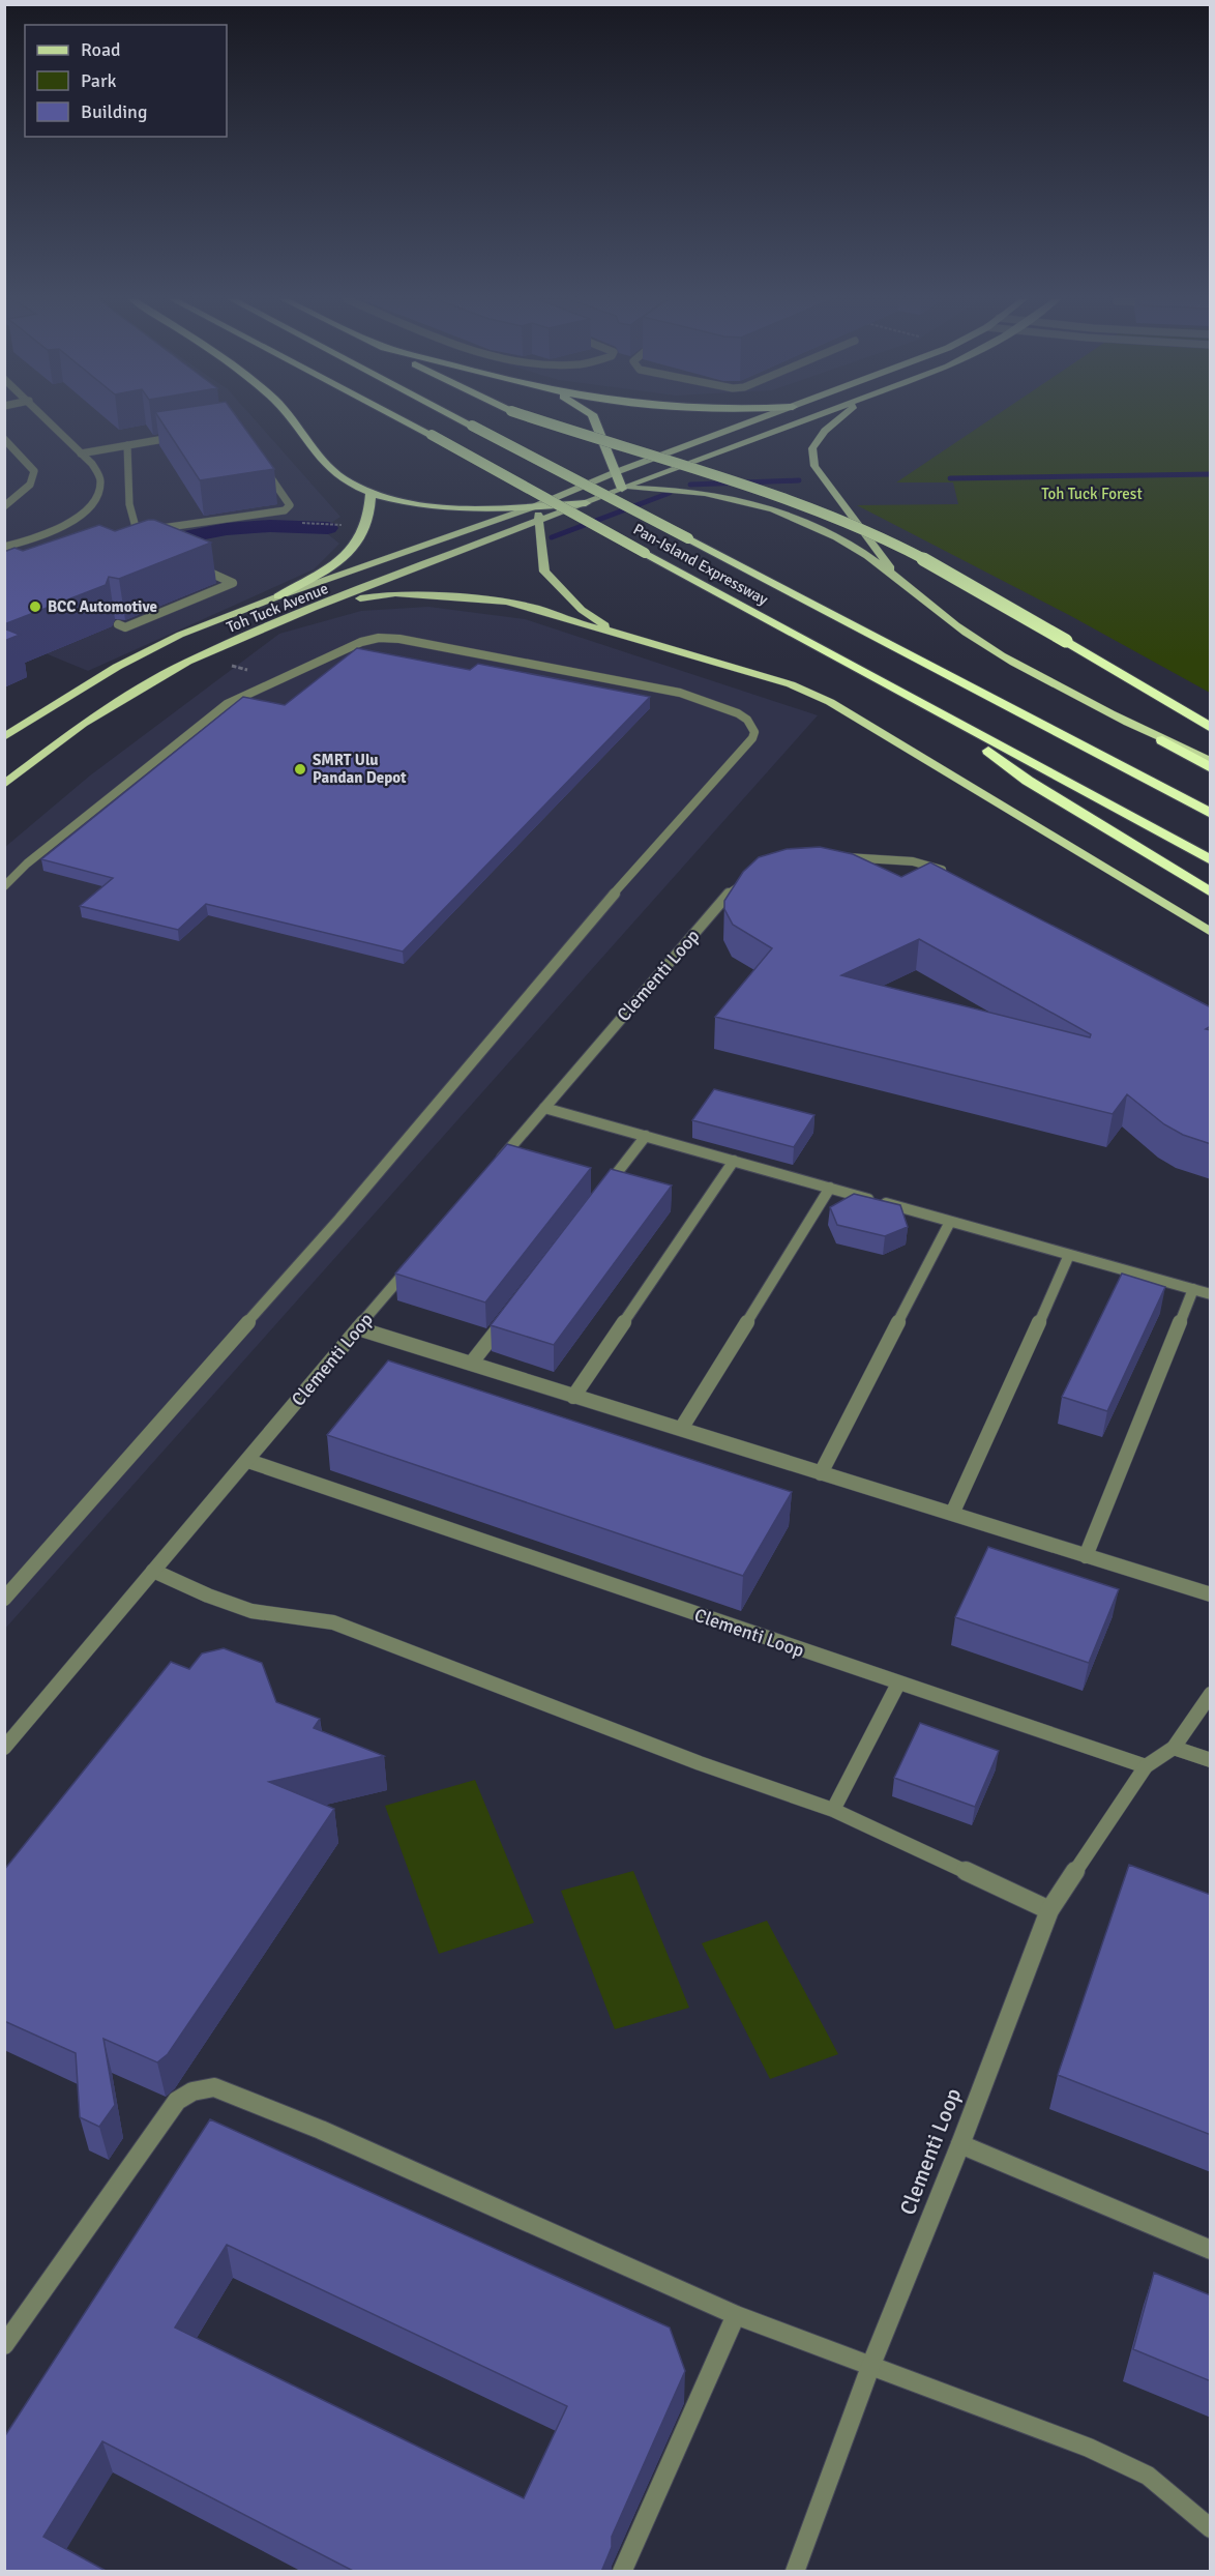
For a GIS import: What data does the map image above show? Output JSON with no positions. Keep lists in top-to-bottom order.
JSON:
{
  "streets": {
    "highway": ["Pan-Island Expressway"],
    "main road": ["Toh Tuck Avenue"],
    "street": ["Clementi Loop"]
  },
  "parks": ["Toh Tuck Forest"],
  "places": ["BCC Automotive", "SMRT Ulu Pandan Depot"],
  "legend": ["Road", "Park", "Building"]
}
